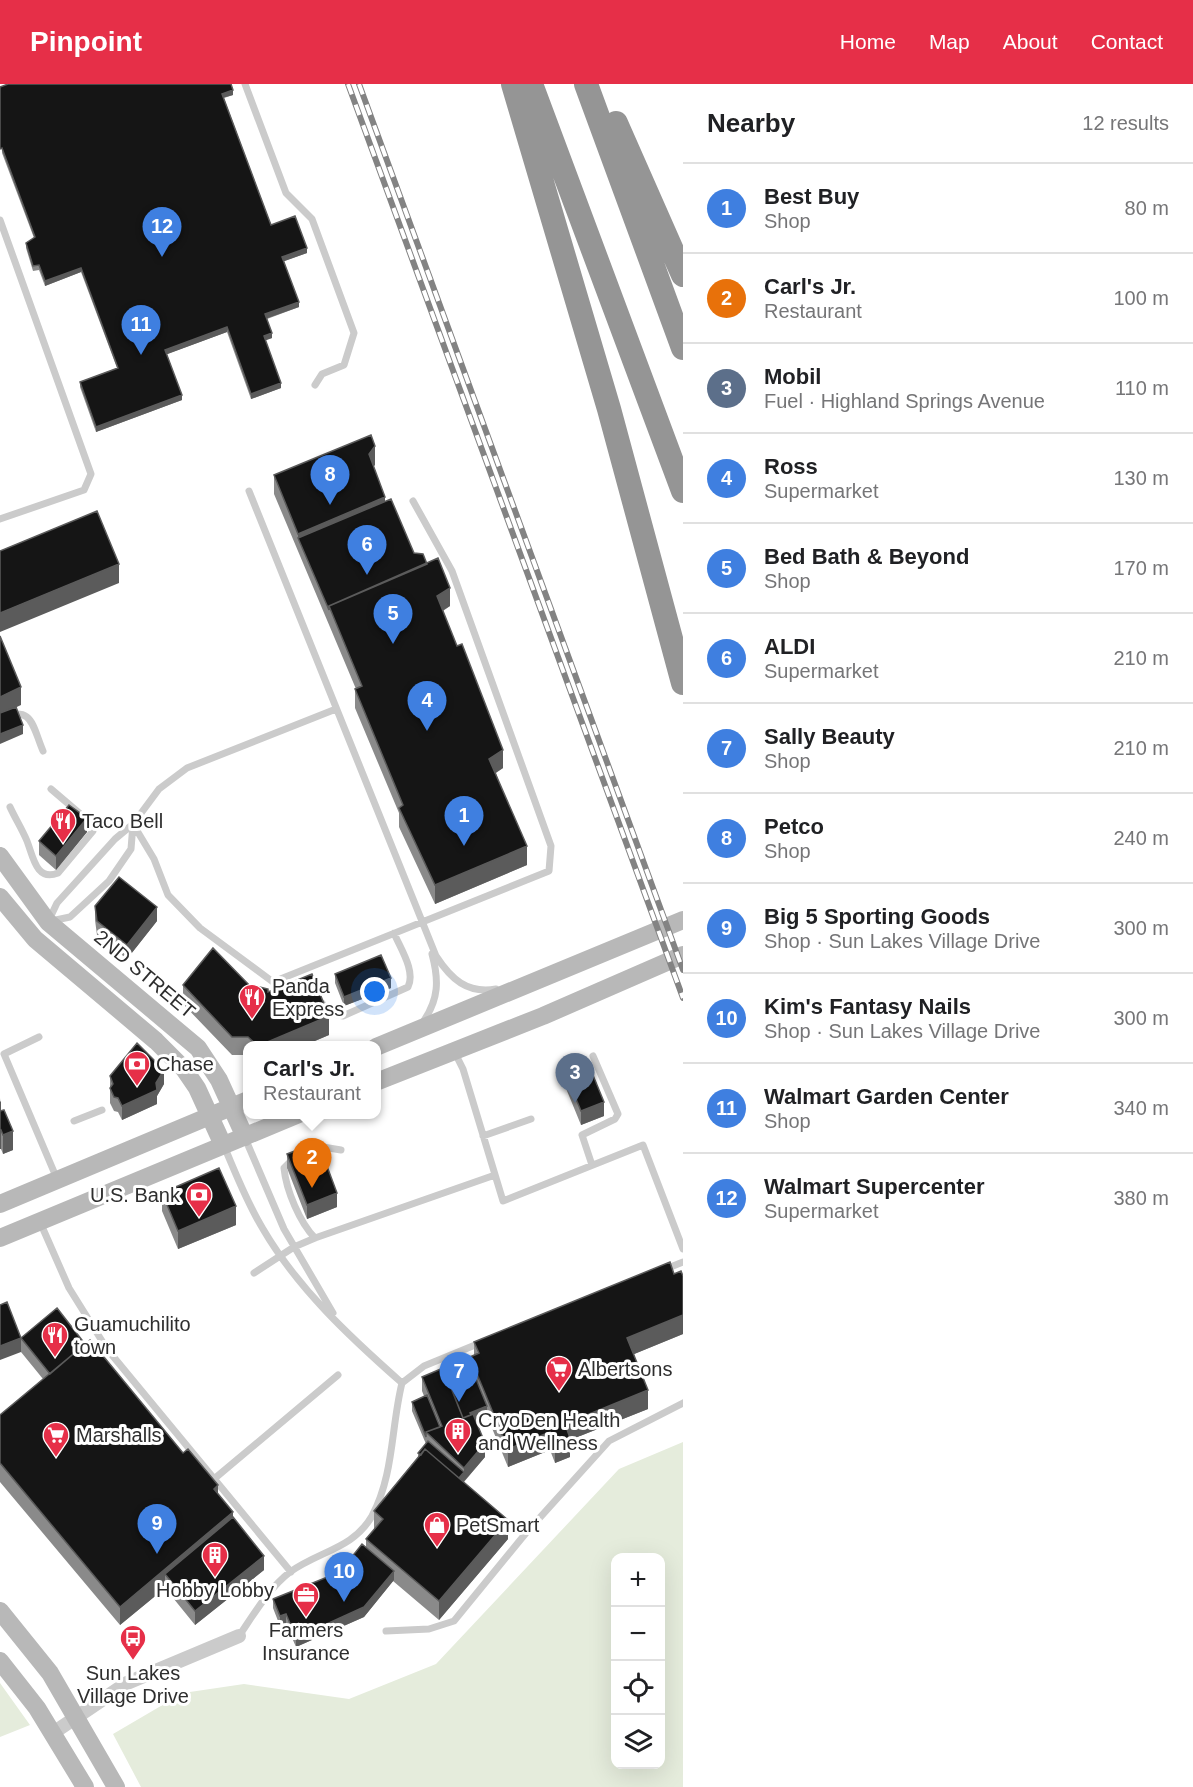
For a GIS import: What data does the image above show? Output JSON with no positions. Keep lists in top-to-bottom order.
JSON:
{
  "streets": {
    "main road": ["2ND STREET"]
  },
  "places": {
    "restaurant": ["Taco Bell", "Panda Express", "Guamuchilito town"],
    "bank": ["Chase", "U.S. Bank"],
    "supermarket": ["Albertsons", "Marshalls"],
    "building": ["CryoDen Health and Wellness", "Hobby Lobby"],
    "shop": ["PetSmart"],
    "office": ["Farmers Insurance"],
    "bus stop": ["Sun Lakes Village Drive"]
  },
  "page": {
    "header": "Pinpoint",
    "nav": [
      "Home",
      "Map",
      "About",
      "Contact"
    ],
    "heading": ["Nearby", "12 results"],
    "list": [
      {
        "mark": "1",
        "name": "Best Buy",
        "note": "Shop",
        "value": "80 m"
      },
      {
        "mark": "2",
        "name": "Carl's Jr.",
        "note": "Restaurant",
        "value": "100 m"
      },
      {
        "mark": "3",
        "name": "Mobil",
        "note": "Fuel · Highland Springs Avenue",
        "value": "110 m"
      },
      {
        "mark": "4",
        "name": "Ross",
        "note": "Supermarket",
        "value": "130 m"
      },
      {
        "mark": "5",
        "name": "Bed Bath & Beyond",
        "note": "Shop",
        "value": "170 m"
      },
      {
        "mark": "6",
        "name": "ALDI",
        "note": "Supermarket",
        "value": "210 m"
      },
      {
        "mark": "7",
        "name": "Sally Beauty",
        "note": "Shop",
        "value": "210 m"
      },
      {
        "mark": "8",
        "name": "Petco",
        "note": "Shop",
        "value": "240 m"
      },
      {
        "mark": "9",
        "name": "Big 5 Sporting Goods",
        "note": "Shop · Sun Lakes Village Drive",
        "value": "300 m"
      },
      {
        "mark": "10",
        "name": "Kim's Fantasy Nails",
        "note": "Shop · Sun Lakes Village Drive",
        "value": "300 m"
      },
      {
        "mark": "11",
        "name": "Walmart Garden Center",
        "note": "Shop",
        "value": "340 m"
      },
      {
        "mark": "12",
        "name": "Walmart Supercenter",
        "note": "Supermarket",
        "value": "380 m"
      }
    ],
    "pins": [
      "12",
      "11",
      "8",
      "6",
      "5",
      "4",
      "1",
      "3",
      "2",
      "7",
      "9",
      "10"
    ],
    "popup": ["Carl's Jr.", "Restaurant"],
    "map_buttons": ["+", "−"]
  }
}
